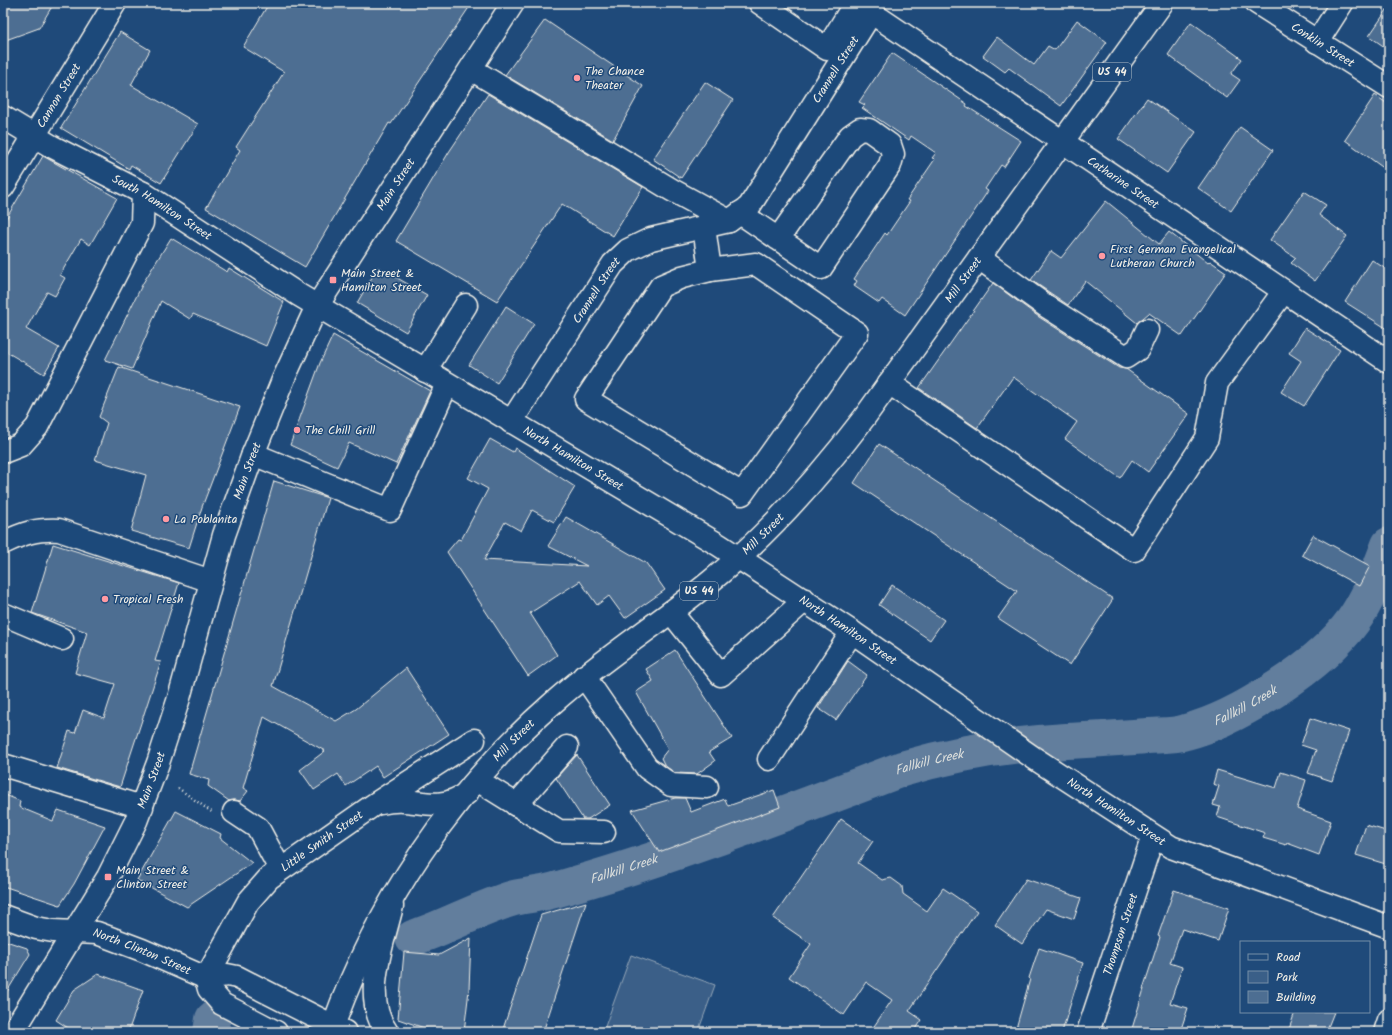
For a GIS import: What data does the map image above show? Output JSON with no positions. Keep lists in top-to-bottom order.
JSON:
{
  "streets": {
    "main road": [
      "Conklin Street",
      "Crannell Street",
      "US 44",
      "Cannon Street",
      "Catharine Street",
      "Main Street",
      "South Hamilton Street",
      "Mill Street",
      "North Hamilton Street",
      "Little Smith Street",
      "Thompson Street",
      "North Clinton Street"
    ]
  },
  "crossings": [
    ["Crannell Street", "Catharine Street"],
    ["Crannell Street", "North Hamilton Street"],
    ["Cannon Street", "South Hamilton Street"],
    ["Catharine Street", "Mill Street"],
    ["Main Street", "South Hamilton Street"],
    ["Main Street", "North Hamilton Street"],
    ["Main Street", "North Clinton Street"],
    ["South Hamilton Street", "North Hamilton Street"],
    ["Mill Street", "North Hamilton Street"],
    ["North Hamilton Street", "Thompson Street"],
    ["Little Smith Street", "North Clinton Street"]
  ],
  "water": ["Fallkill Creek"],
  "places": {
    "other": [
      "The Chance Theater",
      "First German Evangelical Lutheran Church",
      "The Chill Grill",
      "La Poblanita",
      "Tropical Fresh"
    ],
    "transit": ["Main Street & Hamilton Street", "Main Street & Clinton Street"]
  },
  "legend": ["Road", "Park", "Building"]
}
